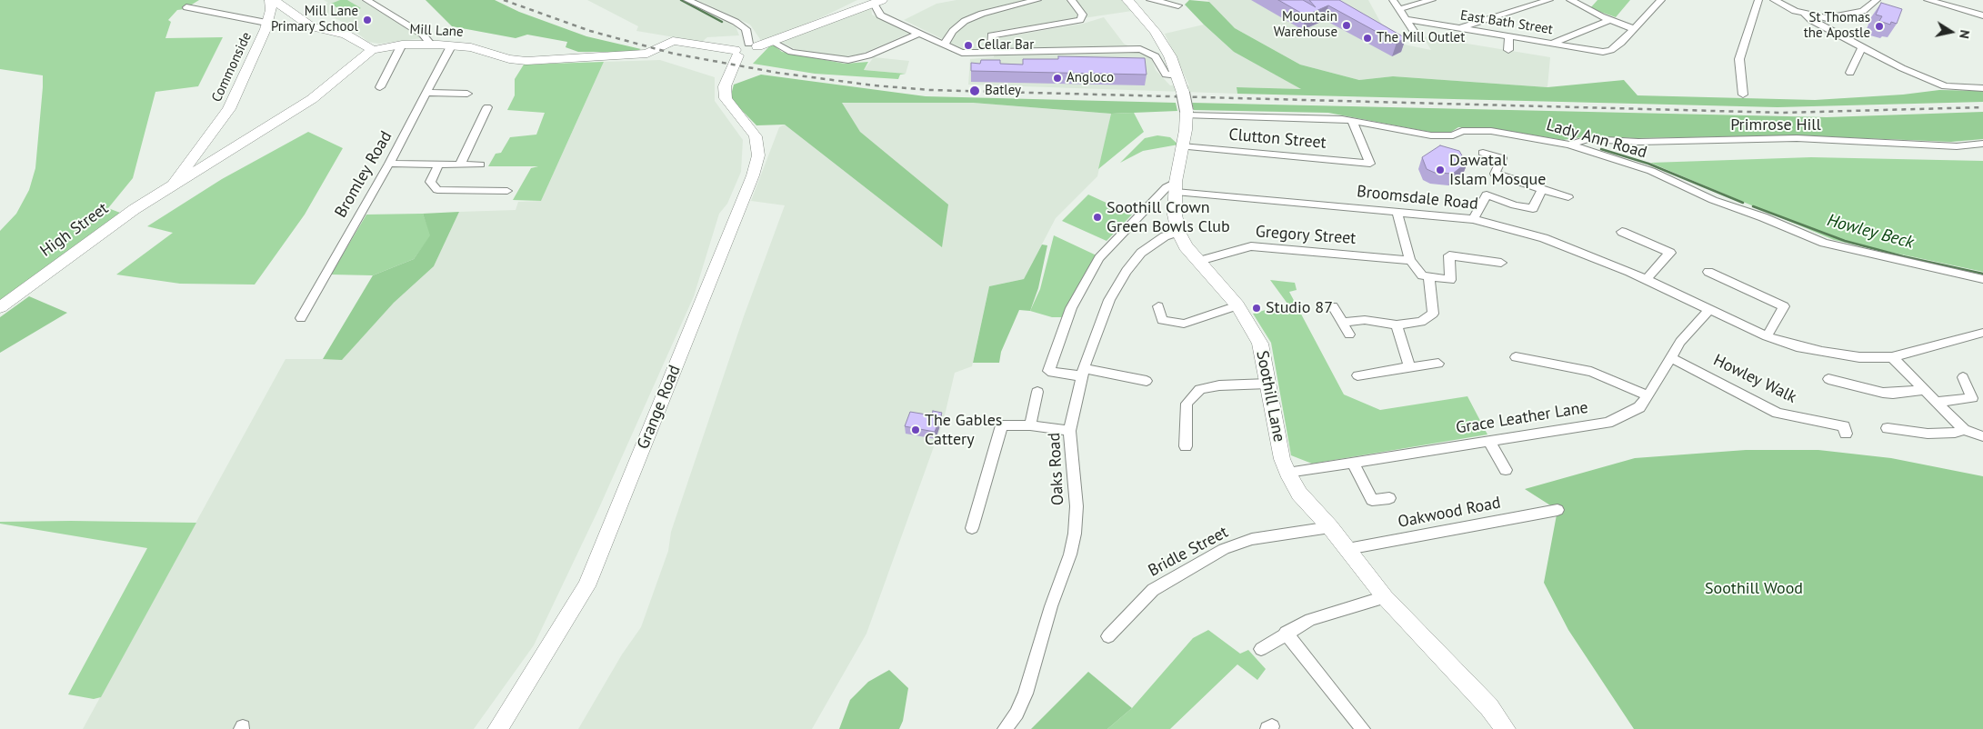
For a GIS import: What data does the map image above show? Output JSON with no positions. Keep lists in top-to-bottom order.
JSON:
{
  "streets": {
    "main road": [
      "Mill Lane",
      "Commonside",
      "High Street",
      "Soothill Lane",
      "Grange Road"
    ],
    "street": [
      "East Bath Street",
      "Primrose Hill",
      "Clutton Street",
      "Lady Ann Road",
      "Bromley Road",
      "Broomsdale Road",
      "Gregory Street",
      "Howley Walk",
      "Grace Leather Lane",
      "Oaks Road",
      "Oakwood Road",
      "Bridle Street"
    ]
  },
  "crossings": [
    ["Mill Lane", "Commonside"],
    ["Mill Lane", "Bromley Road"],
    ["Mill Lane", "High Street"],
    ["Mill Lane", "Grange Road"],
    ["Commonside", "High Street"],
    ["Primrose Hill", "Lady Ann Road"],
    ["Clutton Street", "Lady Ann Road"],
    ["Clutton Street", "Soothill Lane"],
    ["Lady Ann Road", "Soothill Lane"],
    ["Broomsdale Road", "Soothill Lane"],
    ["Broomsdale Road", "Grace Leather Lane"],
    ["Gregory Street", "Soothill Lane"],
    ["Howley Walk", "Grace Leather Lane"],
    ["Soothill Lane", "Grace Leather Lane"],
    ["Soothill Lane", "Oaks Road"],
    ["Soothill Lane", "Oakwood Road"],
    ["Soothill Lane", "Bridle Street"]
  ],
  "water": ["Howley Beck"],
  "parks": ["Soothill Wood"],
  "places": [
    "Mill Lane Primary School",
    "Mountain Warehouse",
    "St Thomas the Apostle",
    "The Mill Outlet",
    "Cellar Bar",
    "Angloco",
    "Batley",
    "Dawatal Islam Mosque",
    "Soothill Crown Green Bowls Club",
    "Studio 87",
    "The Gables Cattery"
  ],
  "north": "right"
}
